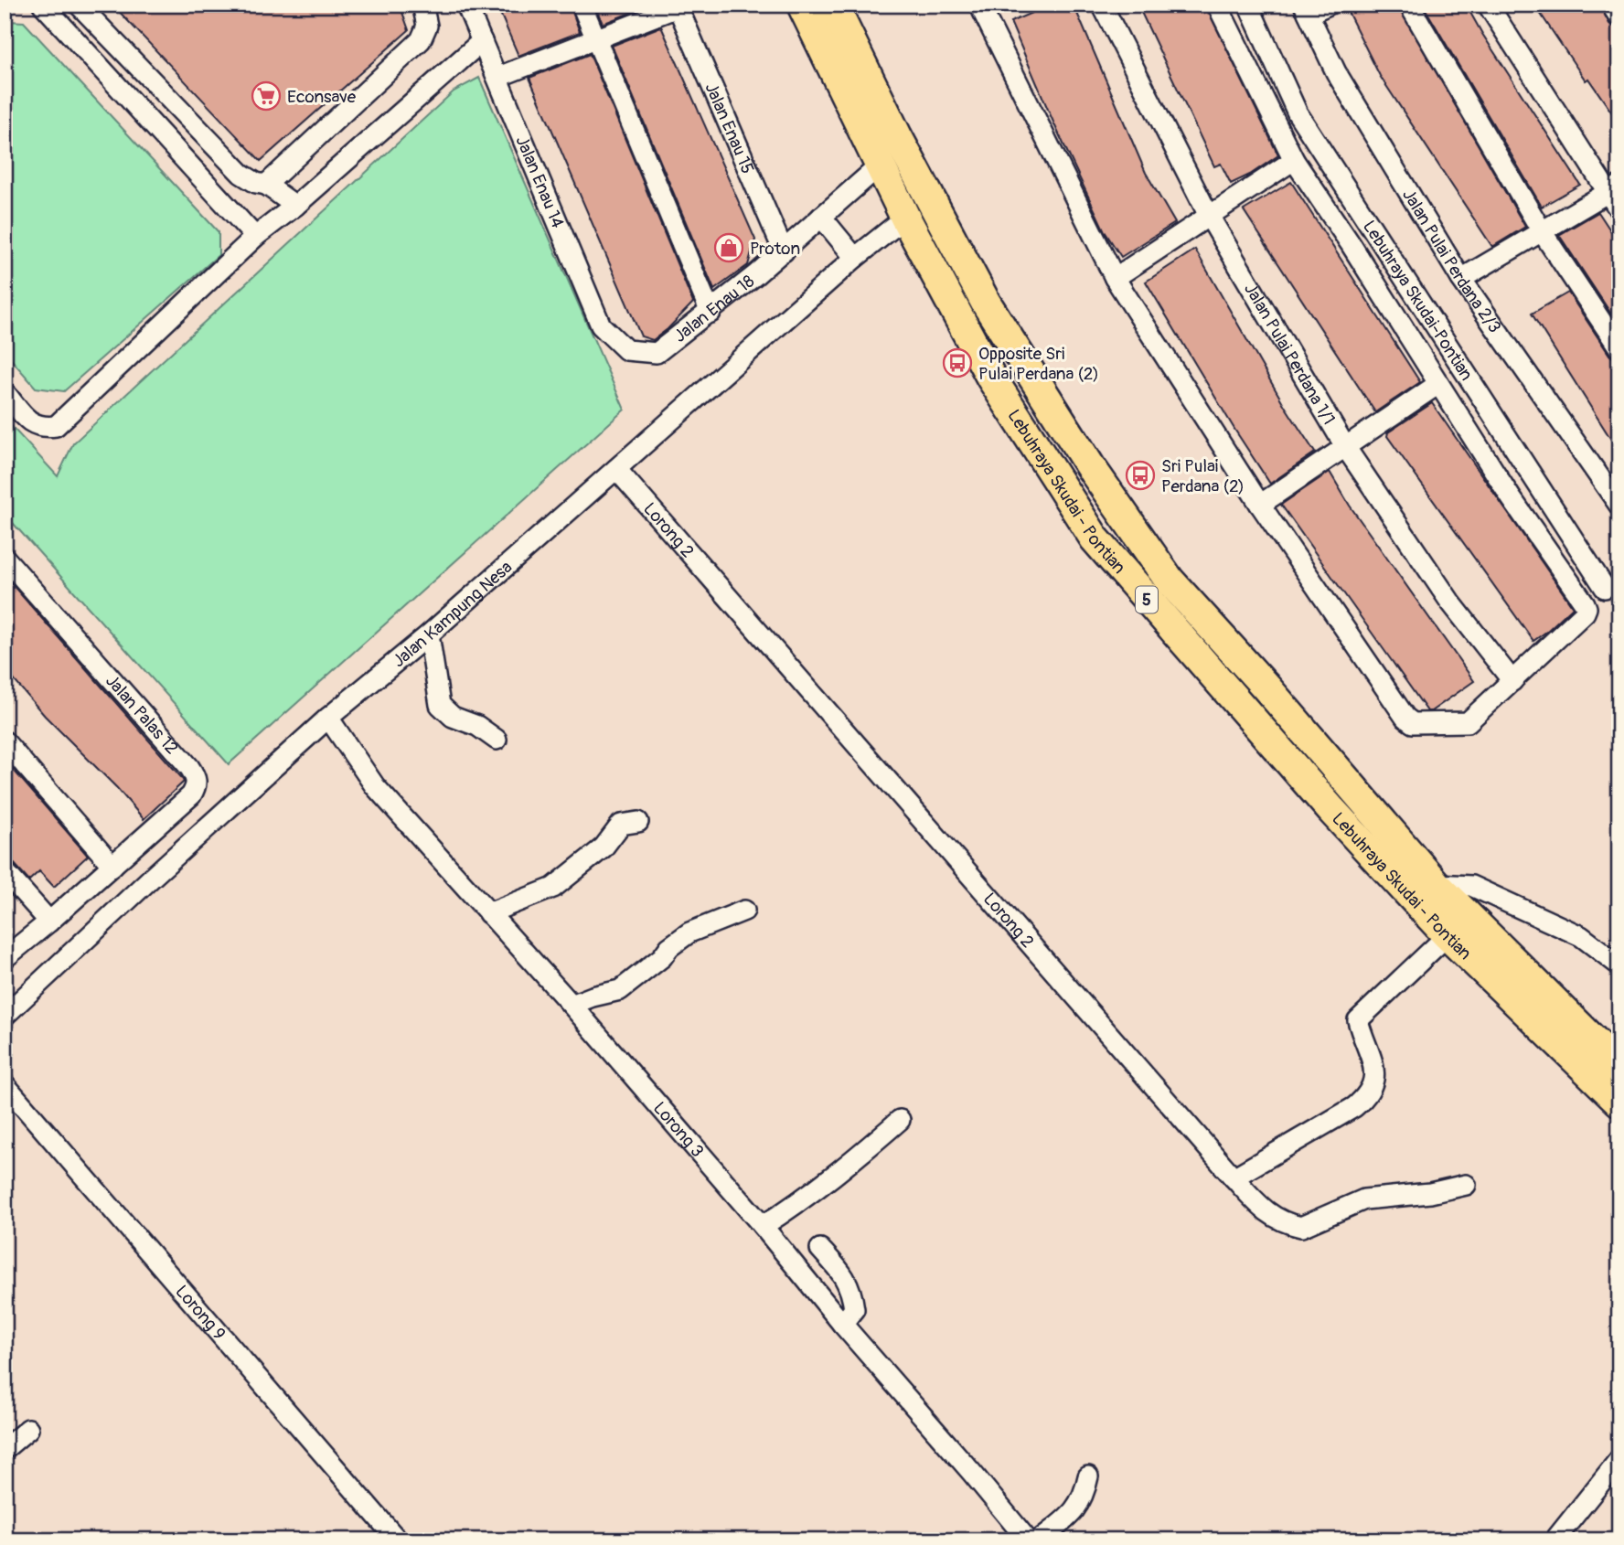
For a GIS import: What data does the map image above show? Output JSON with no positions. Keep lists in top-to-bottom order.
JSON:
{
  "streets": {
    "highway": ["Lebuhraya Skudai - Pontian", "5"],
    "street": [
      "Jalan Enau 15",
      "Jalan Enau 14",
      "Jalan Pulai Perdana 2/3",
      "Lebuhraya Skudai-Pontian",
      "Jalan Enau 18",
      "Jalan Pulai Perdana 1/1",
      "Lorong 2",
      "Jalan Kampung Nesa",
      "Jalan Palas 12",
      "Lorong 3",
      "Lorong 9"
    ]
  },
  "crossings": [
    ["Jalan Enau 15", "Jalan Enau 18"],
    ["Jalan Enau 14", "Jalan Enau 18"],
    ["Jalan Enau 18", "Lebuhraya Skudai - Pontian"],
    ["Lebuhraya Skudai - Pontian", "Jalan Kampung Nesa"],
    ["Lorong 2", "Jalan Kampung Nesa"],
    ["Jalan Kampung Nesa", "Lorong 3"]
  ],
  "places": {
    "supermarket": ["Econsave"],
    "shop": ["Proton"],
    "bus stop": ["Opposite Sri Pulai Perdana (2)", "Sri Pulai Perdana (2)"]
  }
}
